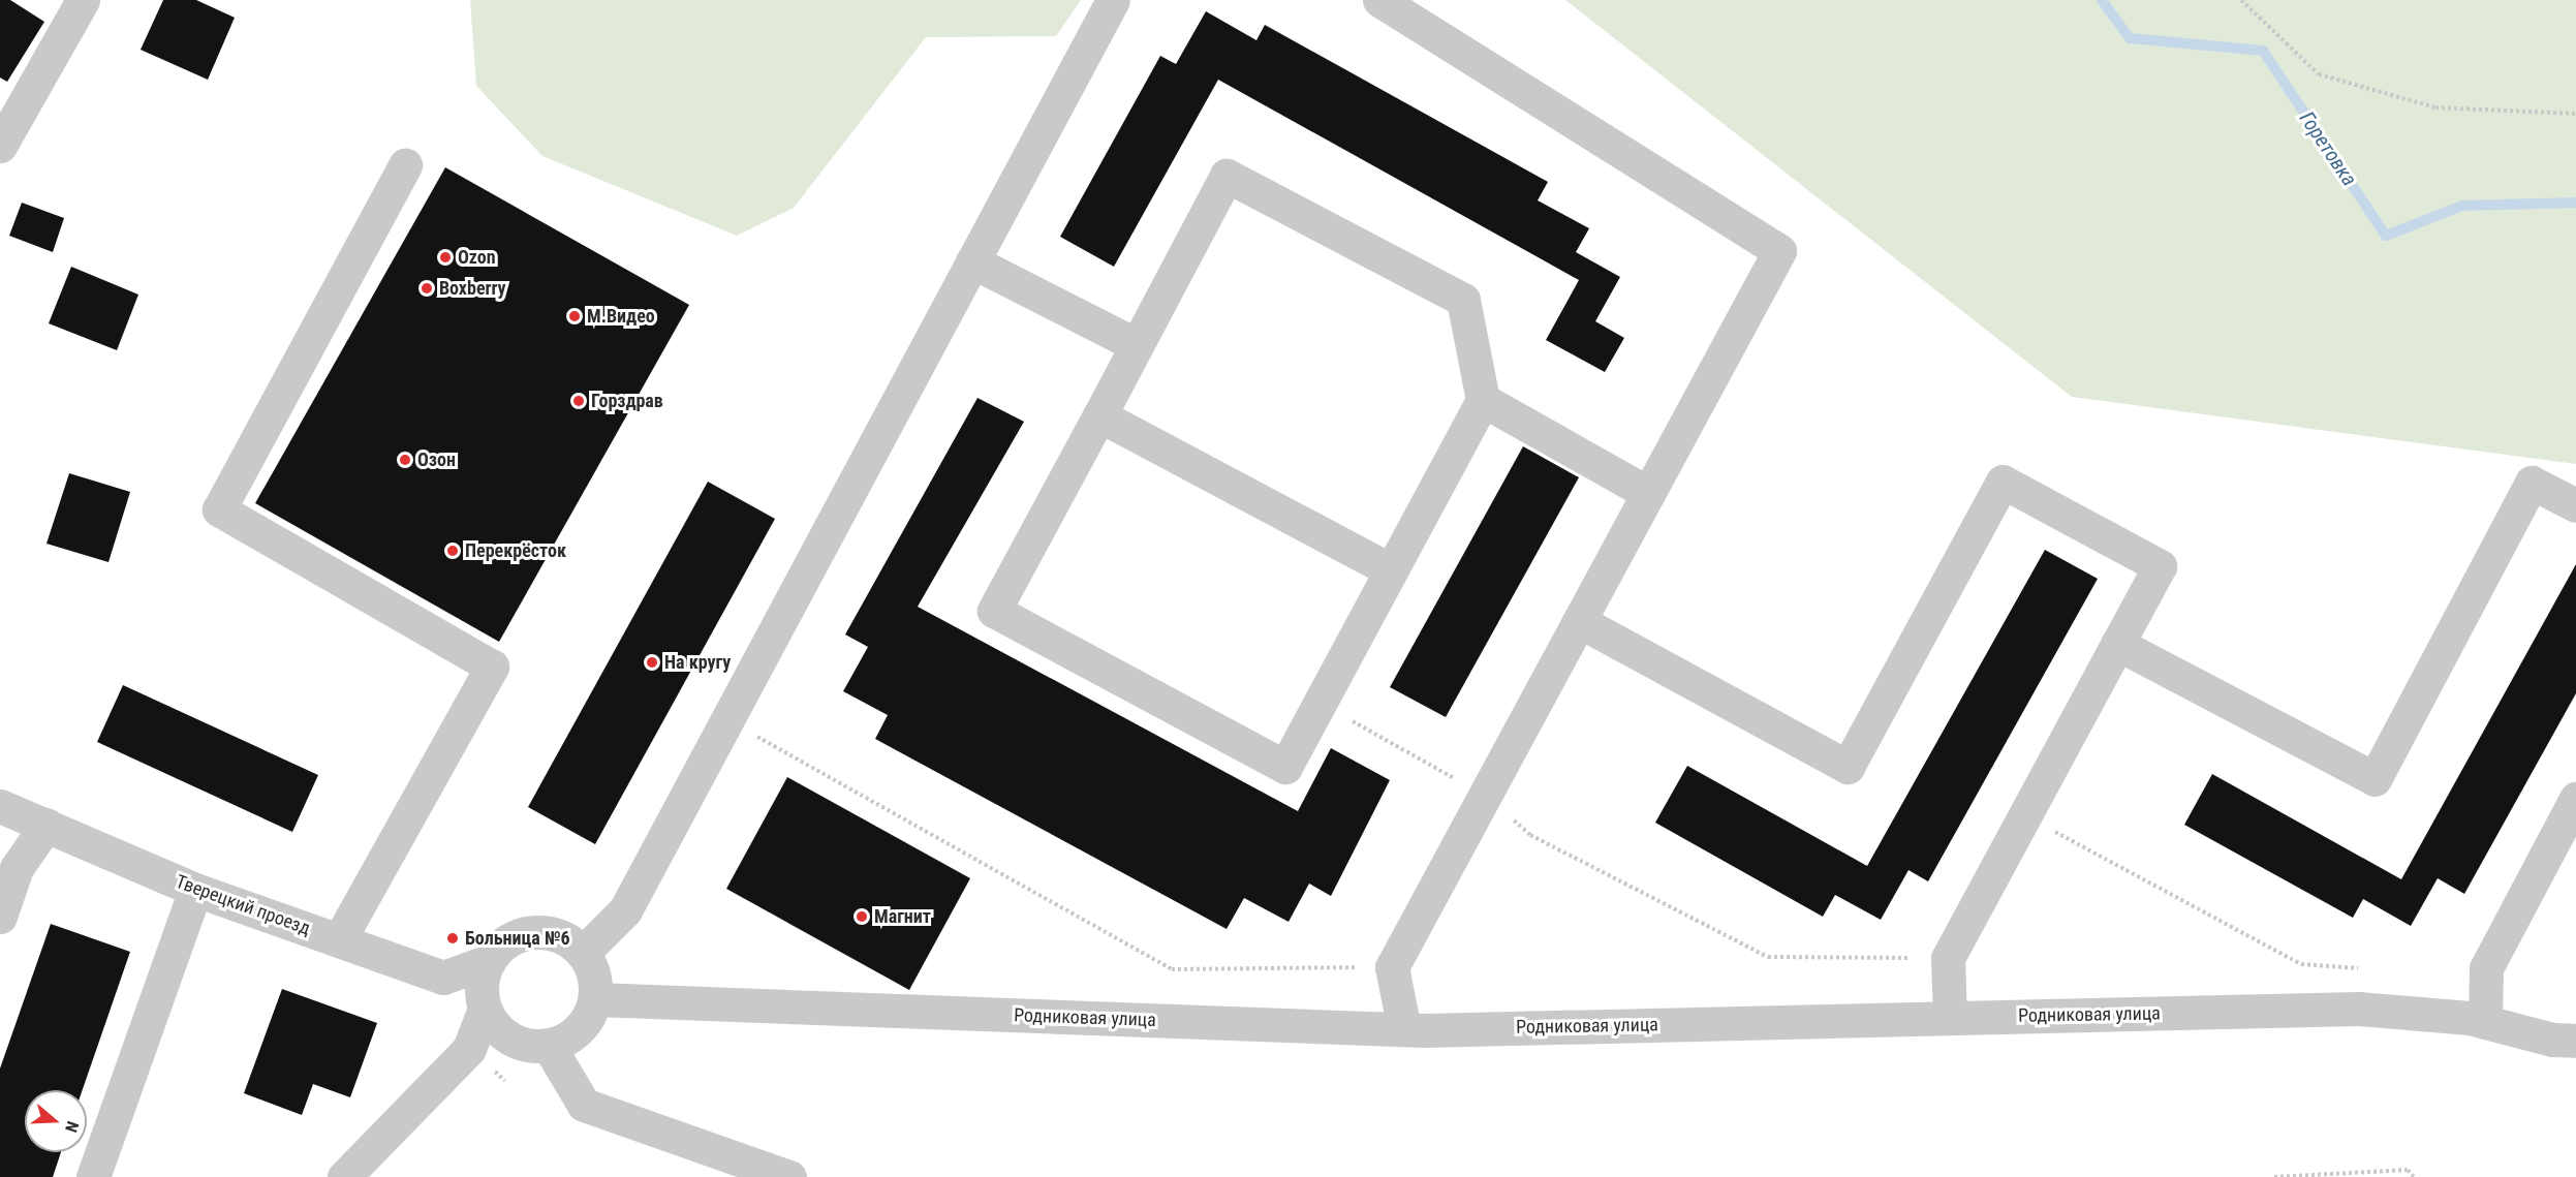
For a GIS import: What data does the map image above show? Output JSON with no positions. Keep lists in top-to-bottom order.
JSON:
{
  "streets": {
    "street": ["Тверецкий проезд", "Родниковая улица"]
  },
  "crossings": [
    ["Тверецкий проезд", "Родниковая улица"]
  ],
  "water": ["Горетовка"],
  "places": [
    "Ozon",
    "Boxberry",
    "М.Видео",
    "Горздрав",
    "Озон",
    "Перекрёсток",
    "На кругу",
    "Магнит",
    "Больница №6"
  ],
  "north": "right"
}
